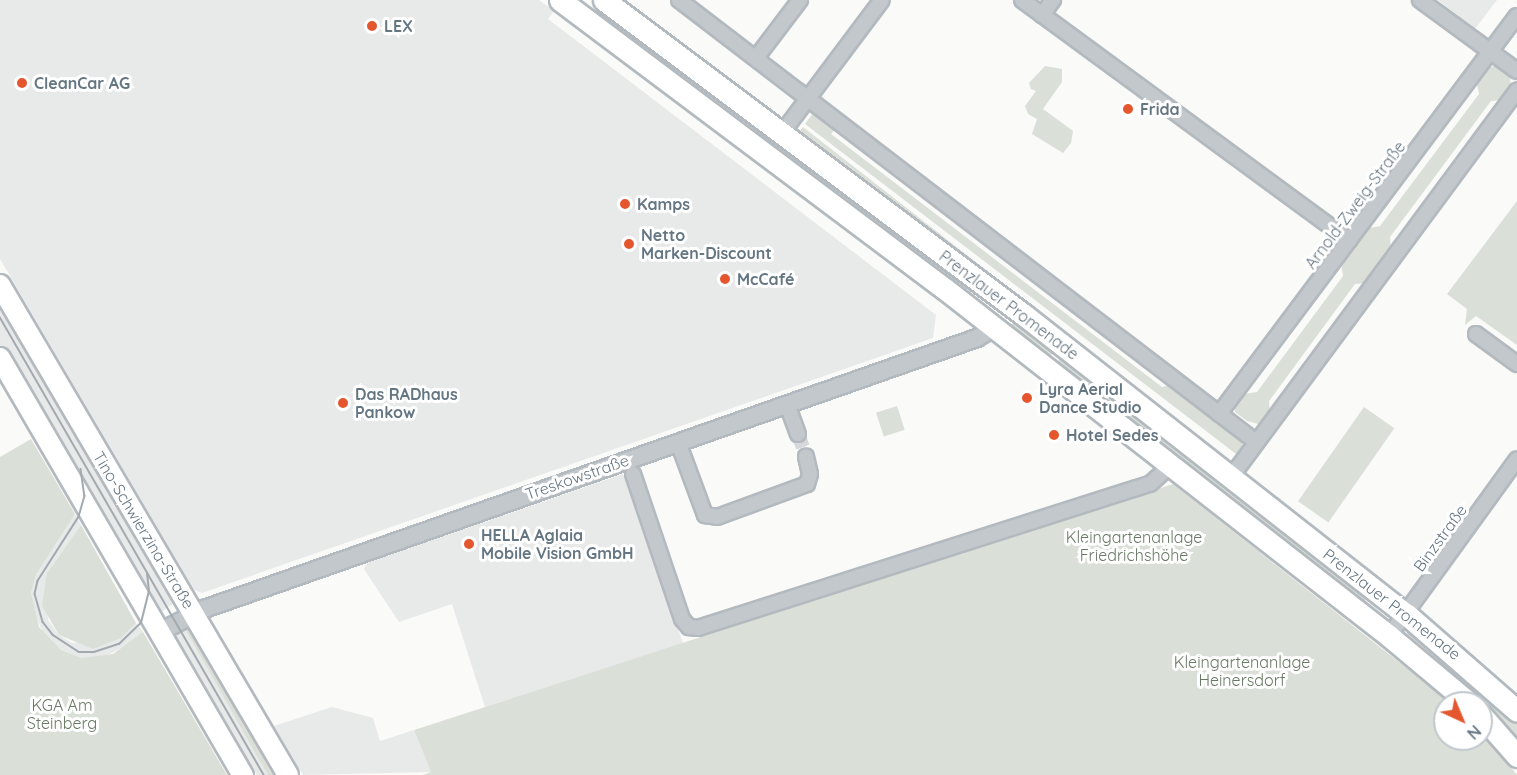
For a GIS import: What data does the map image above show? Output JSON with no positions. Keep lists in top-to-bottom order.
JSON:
{
  "streets": {
    "main road": ["Prenzlauer Promenade", "Tino-Schwierzina-Straße"],
    "street": ["Arnold-Zweig-Straße", "Treskowstraße", "Binzstraße"]
  },
  "crossings": [
    ["Prenzlauer Promenade", "Treskowstraße"],
    ["Prenzlauer Promenade", "Binzstraße"],
    ["Treskowstraße", "Tino-Schwierzina-Straße"]
  ],
  "parks": ["Kleingartenanlage Friedrichshöhe", "Kleingartenanlage Heinersdorf", "KGA Am Steinberg"],
  "places": [
    "LEX",
    "CleanCar AG",
    "Frida",
    "Kamps",
    "Netto Marken-Discount",
    "McCafé",
    "Lyra Aerial Dance Studio",
    "Das RADhaus Pankow",
    "Hotel Sedes",
    "HELLA Aglaia Mobile Vision GmbH"
  ],
  "north": "bottom right"
}
